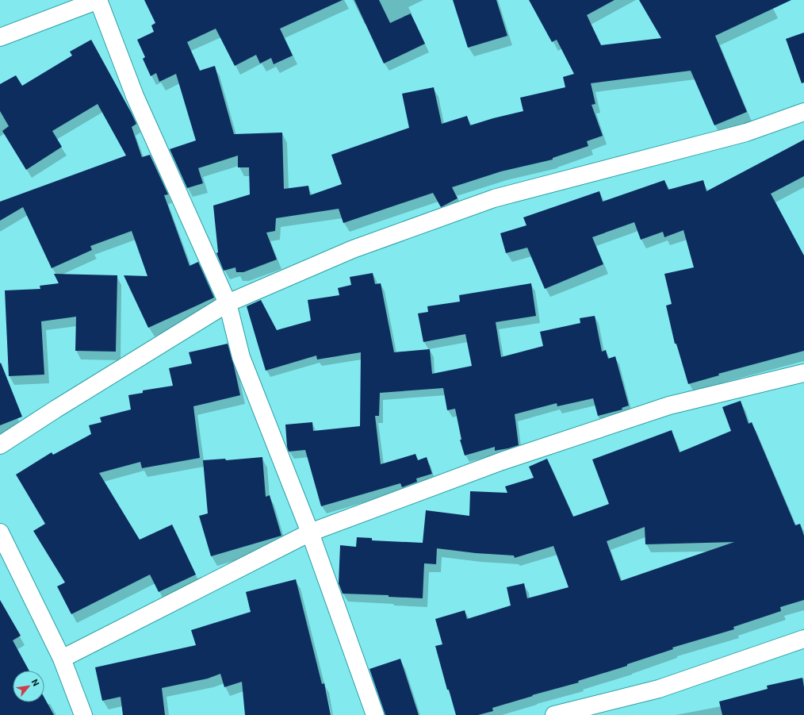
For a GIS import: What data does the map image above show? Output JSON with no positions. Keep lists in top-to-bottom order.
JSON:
{
  "north": "top right"
}
